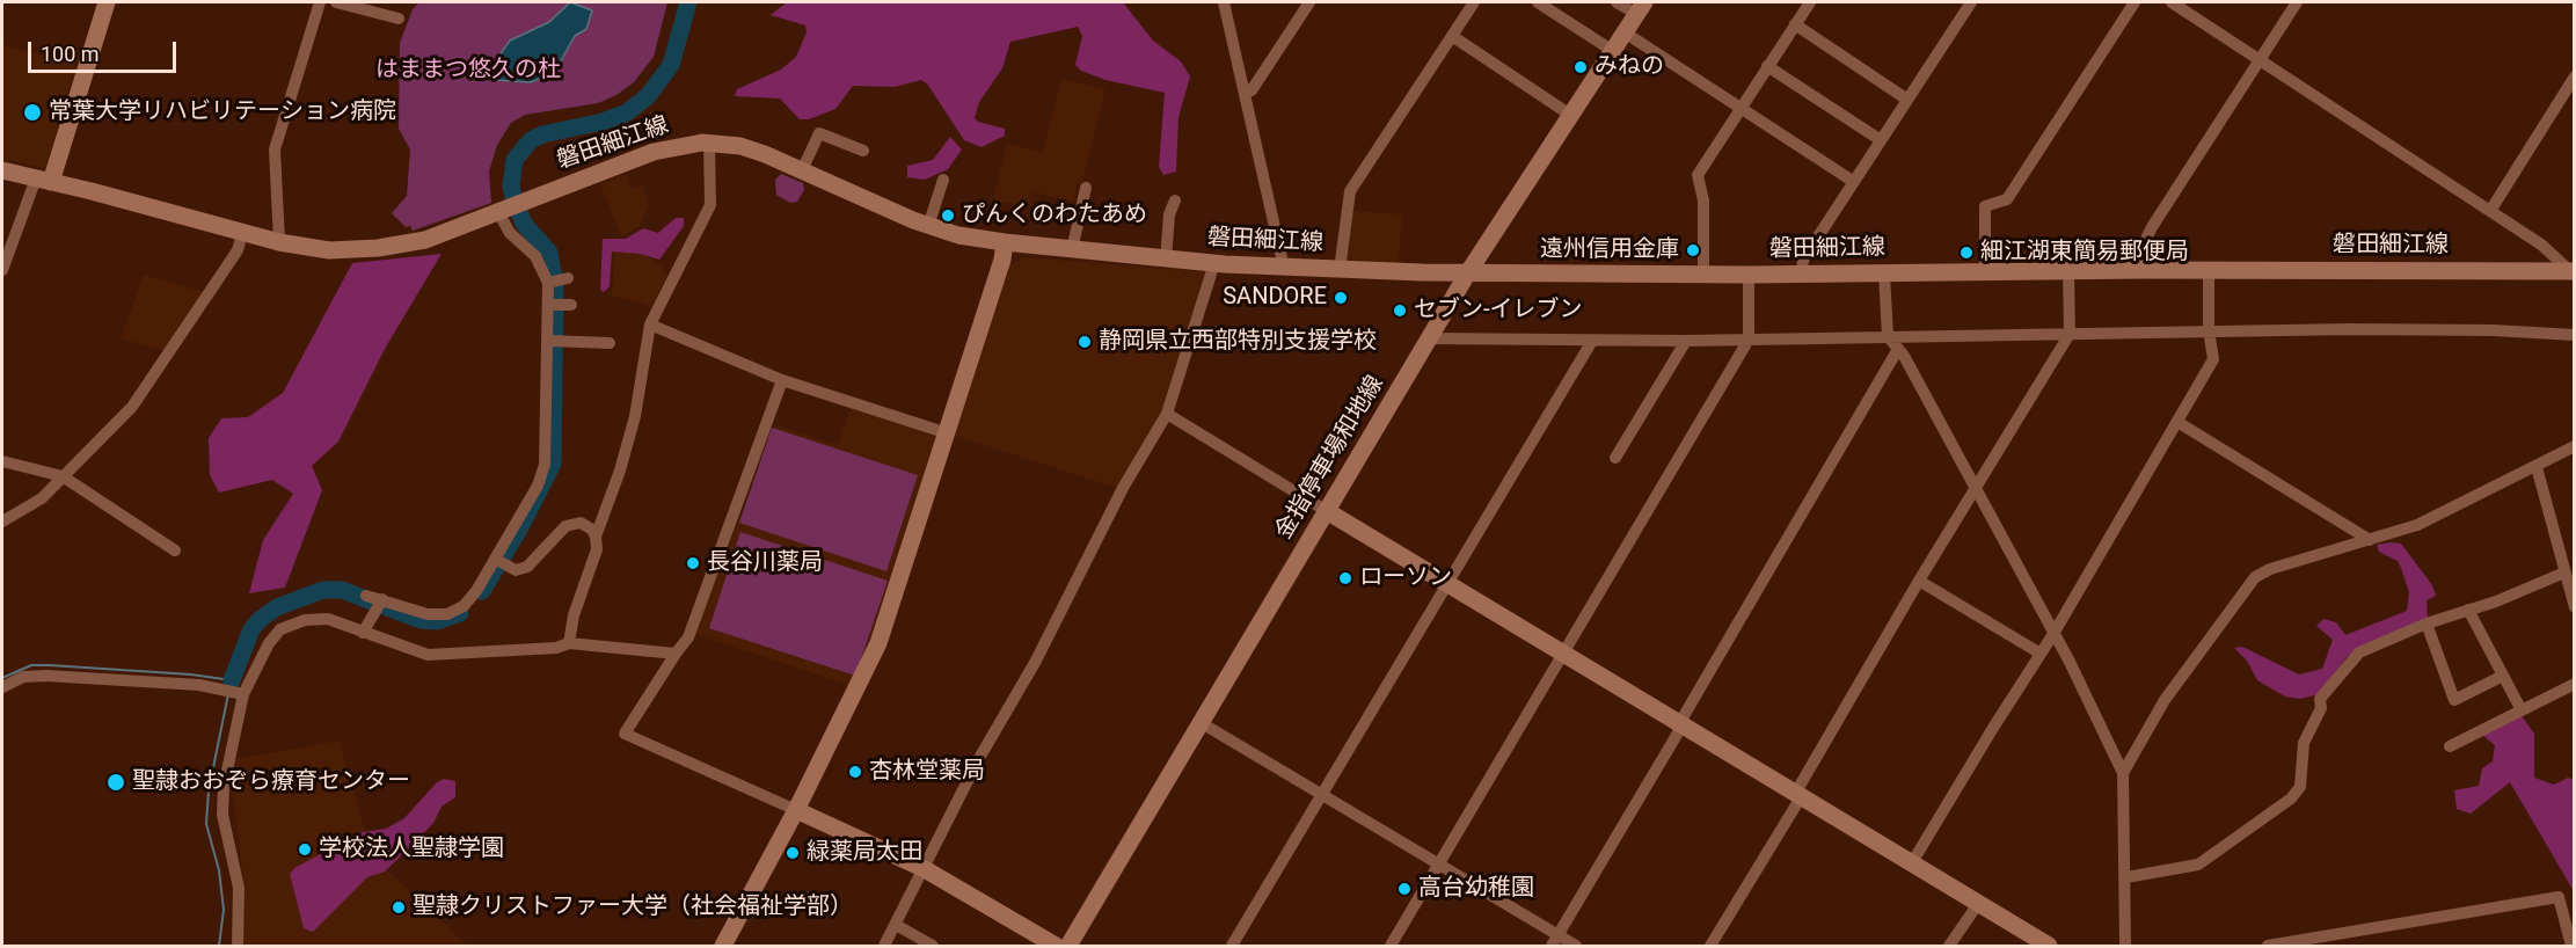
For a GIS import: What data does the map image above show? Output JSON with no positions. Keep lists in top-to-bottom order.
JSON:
{
  "streets": {
    "main road": ["磐田細江線", "金指停車場和地線"]
  },
  "crossings": [
    ["磐田細江線", "金指停車場和地線"]
  ],
  "parks": ["はままつ悠久の杜"],
  "places": [
    "みねの",
    "常葉大学リハビリテーション病院",
    "ぴんくのわたあめ",
    "遠州信用金庫",
    "細江湖東簡易郵便局",
    "SANDORE",
    "セブン-イレブン",
    "静岡県立西部特別支援学校",
    "長谷川薬局",
    "ローソン",
    "杏林堂薬局",
    "聖隷おおぞら療育センター",
    "学校法人聖隷学園",
    "緑薬局太田",
    "高台幼稚園",
    "聖隷クリストファー大学（社会福祉学部）"
  ],
  "scale_bar": "100 m"
}
